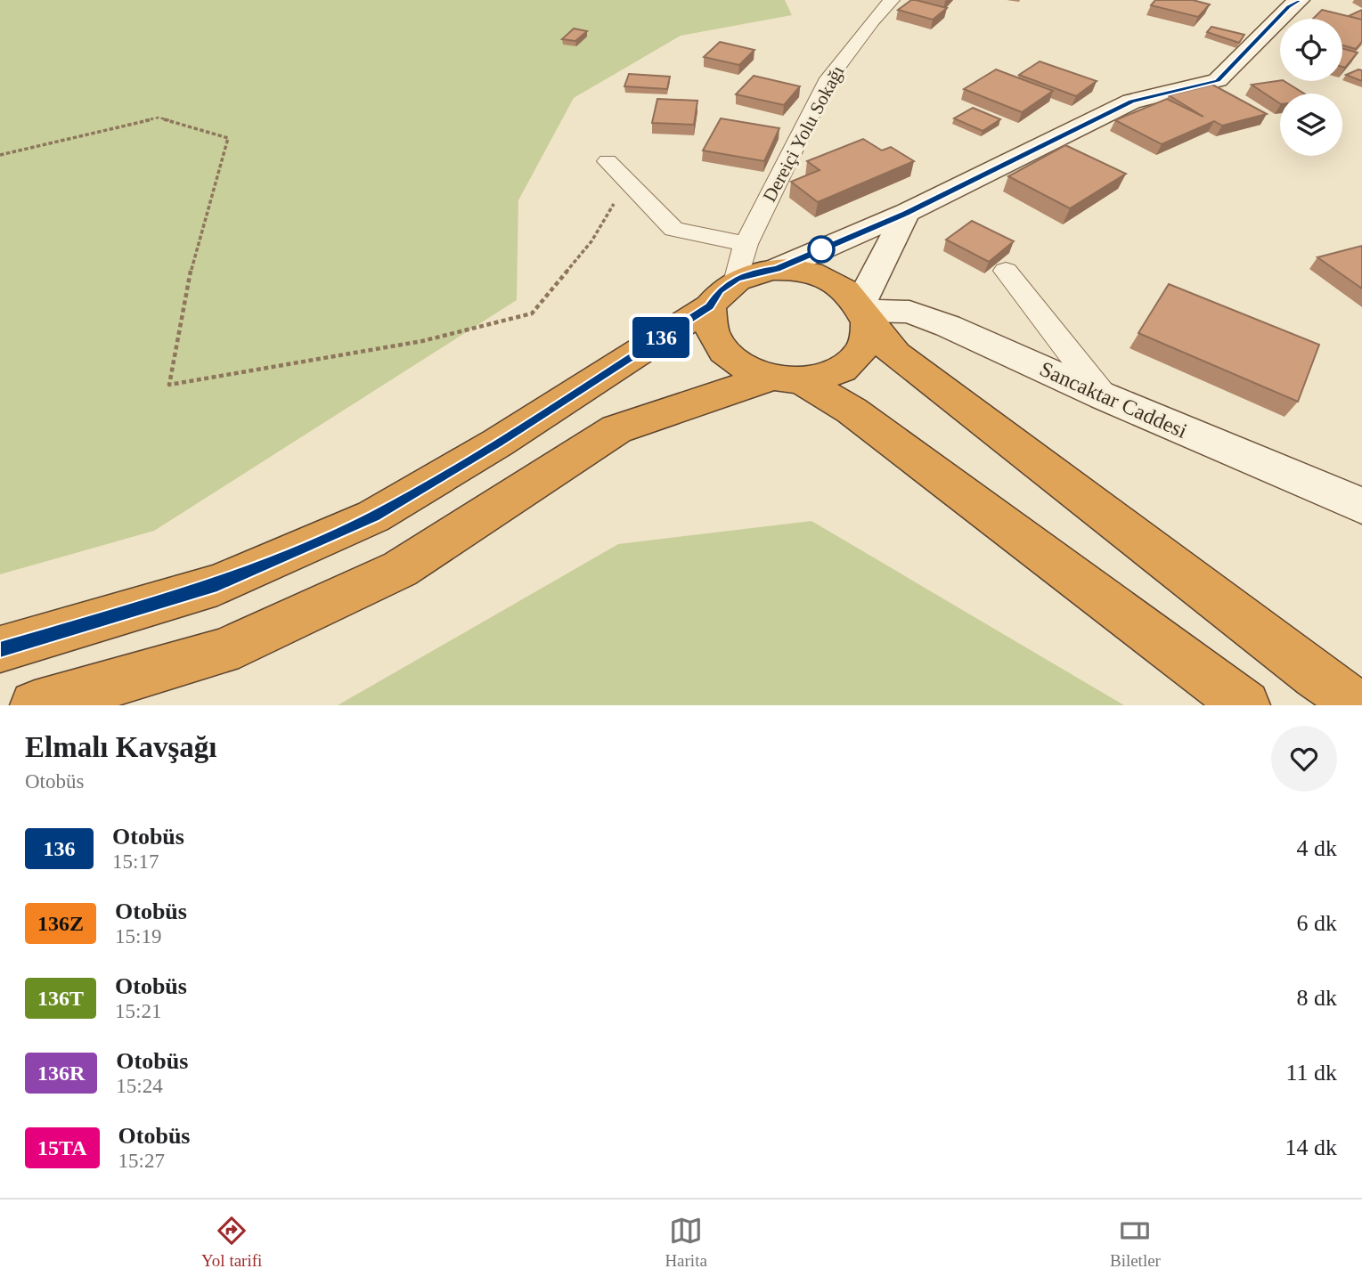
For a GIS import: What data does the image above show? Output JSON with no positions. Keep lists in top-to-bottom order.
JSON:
{
  "streets": {
    "street": ["Dereiçi Yolu Sokağı", "Sancaktar Caddesi"]
  },
  "crossings": [
    ["Dereiçi Yolu Sokağı", "Sancaktar Caddesi"]
  ],
  "lines": ["bus line 136"],
  "page": {
    "on_map": "136",
    "heading": ["Elmalı Kavşağı", "Otobüs"],
    "list": [
      {
        "mark": "136",
        "name": "Otobüs",
        "note": "15:17",
        "value": "4 dk"
      },
      {
        "mark": "136Z",
        "name": "Otobüs",
        "note": "15:19",
        "value": "6 dk"
      },
      {
        "mark": "136T",
        "name": "Otobüs",
        "note": "15:21",
        "value": "8 dk"
      },
      {
        "mark": "136R",
        "name": "Otobüs",
        "note": "15:24",
        "value": "11 dk"
      },
      {
        "mark": "15TA",
        "name": "Otobüs",
        "note": "15:27",
        "value": "14 dk"
      }
    ],
    "tabs": ["Yol tarifi", "Harita", "Biletler"]
  }
}
